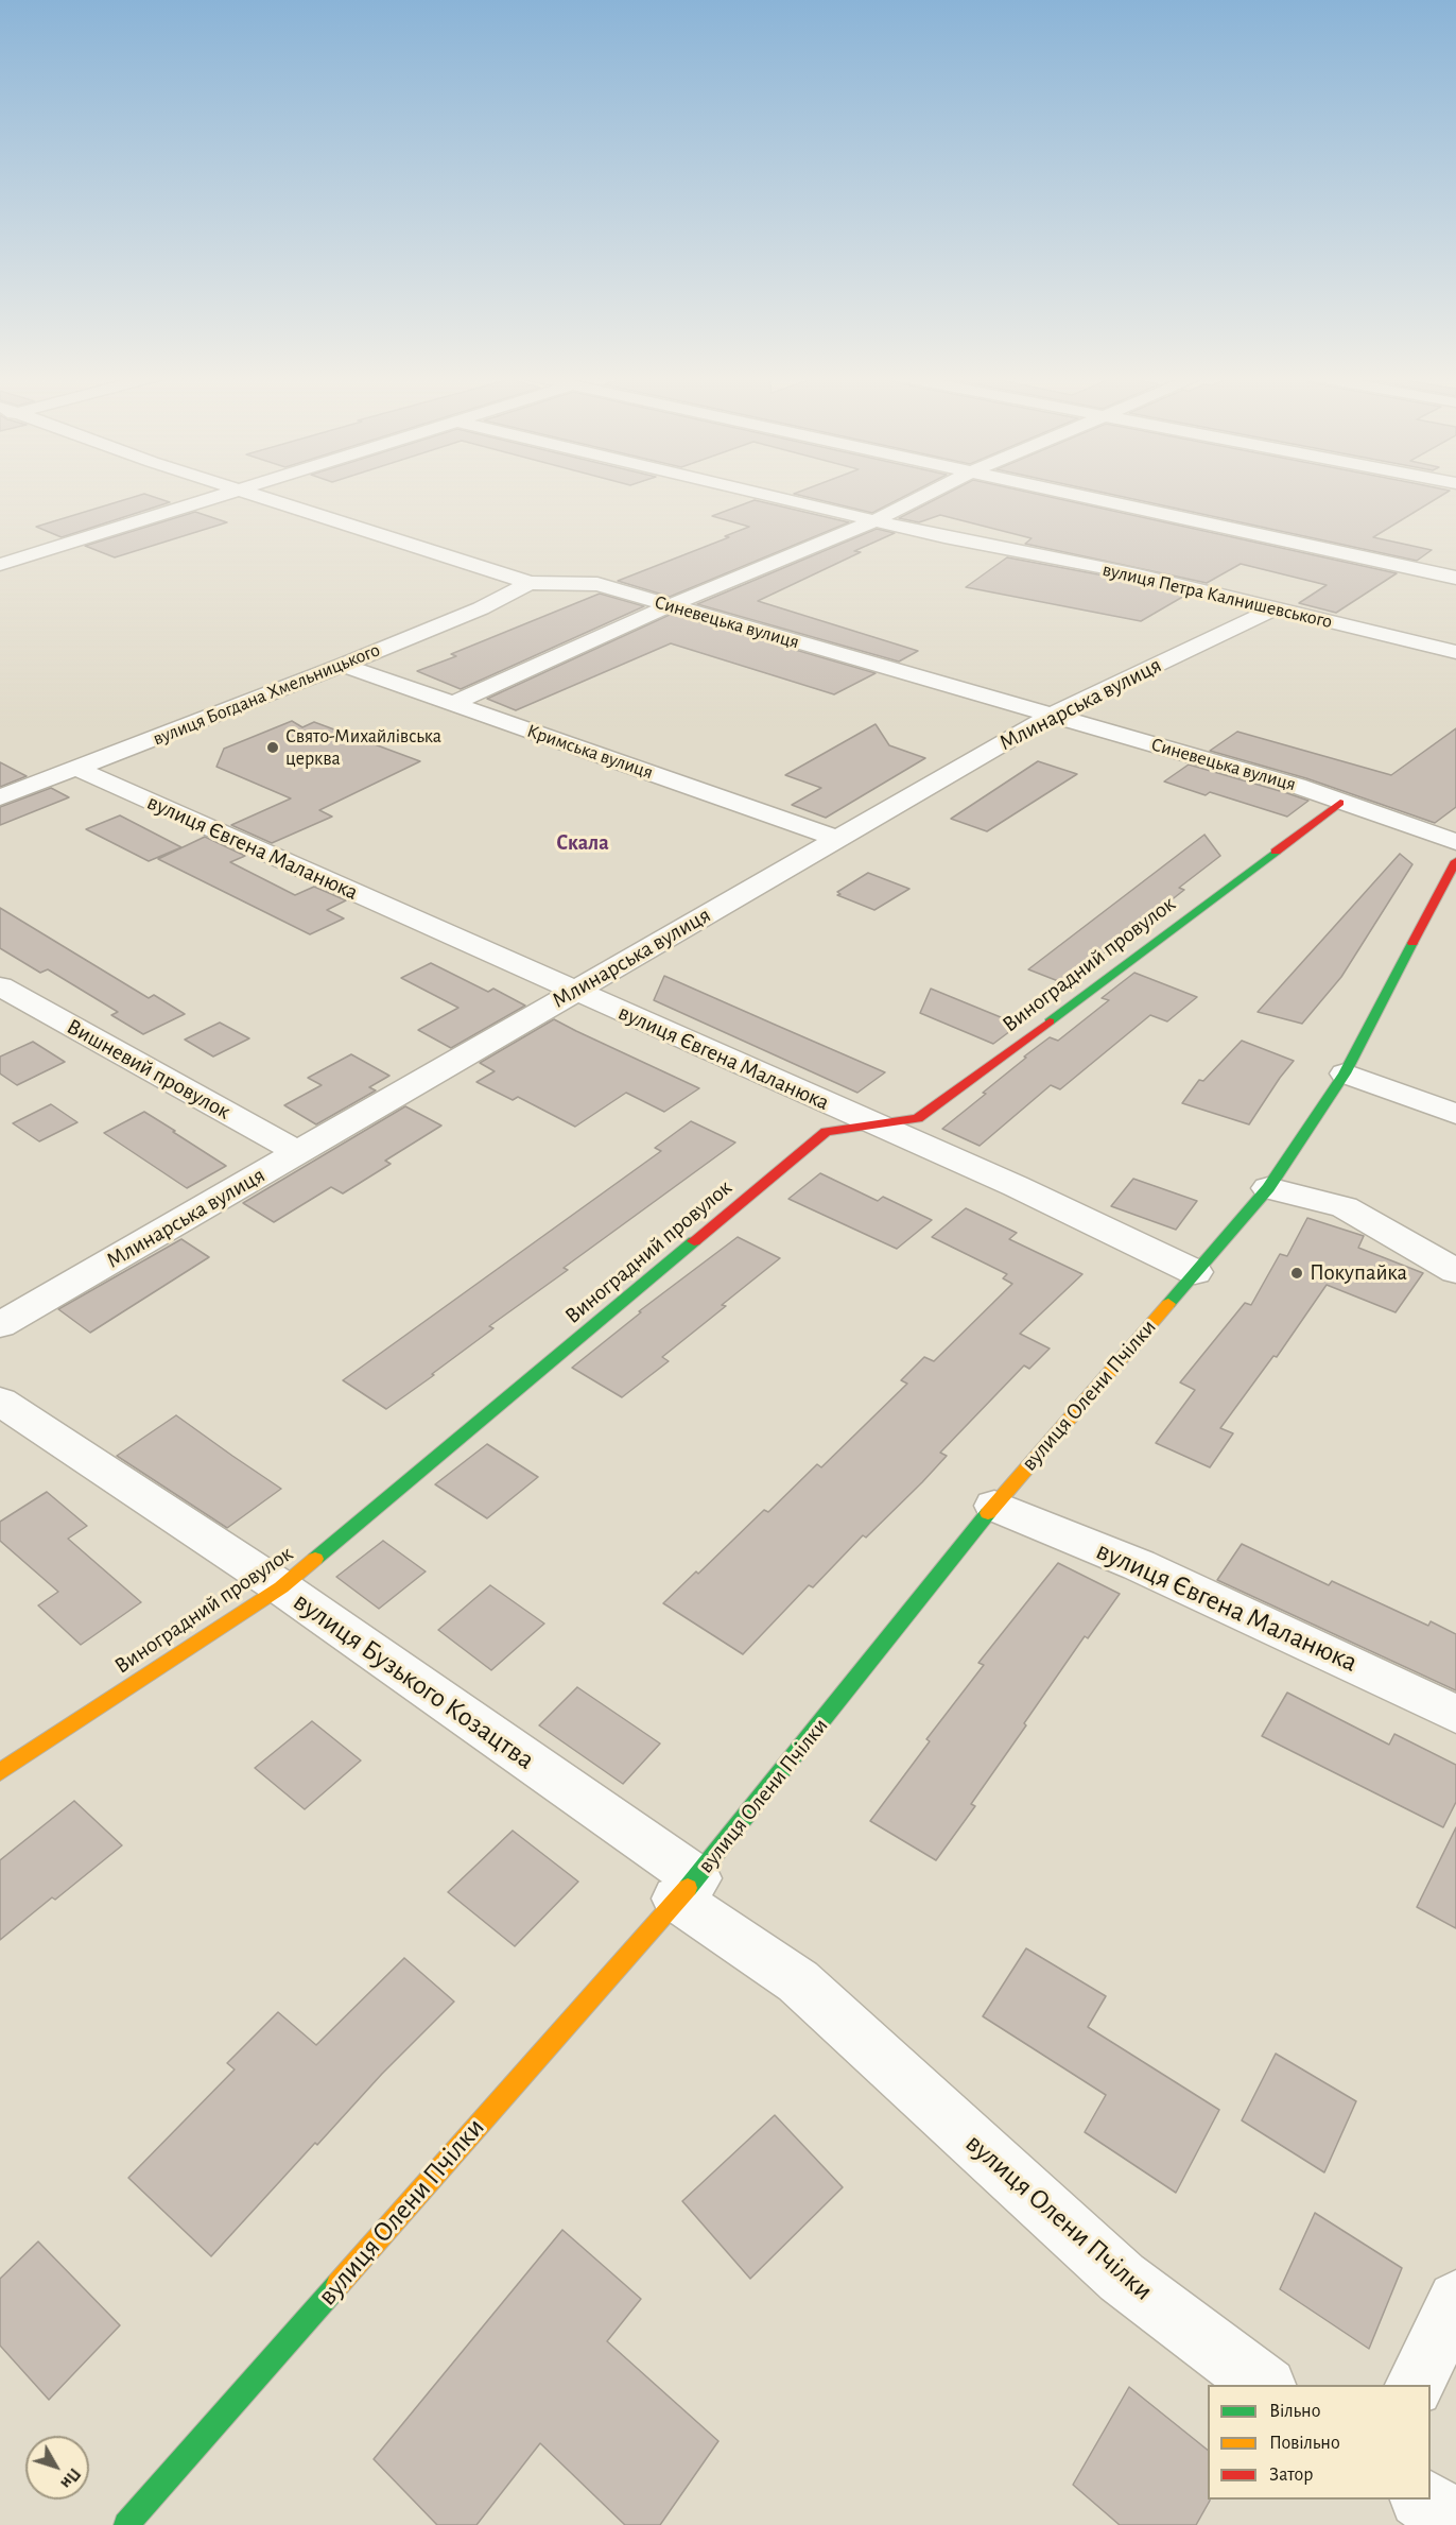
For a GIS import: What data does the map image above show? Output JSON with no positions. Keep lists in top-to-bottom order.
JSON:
{
  "streets": {
    "street": [
      "вулиця Петра Калнишевського",
      "Синевецька вулиця",
      "вулиця Богдана Хмельницького",
      "Млинарська вулиця",
      "Кримська вулиця",
      "вулиця Євгена Маланюка",
      "Виноградний провулок",
      "Вишневий провулок",
      "вулиця Олени Пчілки",
      "вулиця Бузького Козацтва"
    ]
  },
  "crossings": [
    ["вулиця Петра Калнишевського", "Млинарська вулиця"],
    ["Синевецька вулиця", "вулиця Богдана Хмельницького"],
    ["Синевецька вулиця", "Млинарська вулиця"],
    ["Синевецька вулиця", "Виноградний провулок"],
    ["вулиця Богдана Хмельницького", "Кримська вулиця"],
    ["вулиця Богдана Хмельницького", "вулиця Євгена Маланюка"],
    ["Млинарська вулиця", "Кримська вулиця"],
    ["Млинарська вулиця", "вулиця Євгена Маланюка"],
    ["Млинарська вулиця", "Вишневий провулок"],
    ["вулиця Євгена Маланюка", "Виноградний провулок"],
    ["вулиця Євгена Маланюка", "вулиця Олени Пчілки"],
    ["Виноградний провулок", "вулиця Бузького Козацтва"],
    ["вулиця Олени Пчілки", "вулиця Бузького Козацтва"]
  ],
  "districts": ["Скала"],
  "places": ["Свято-Михайлівська церква", "Покупайка"],
  "legend": ["Вільно", "Повільно", "Затор"],
  "north": "bottom right"
}
